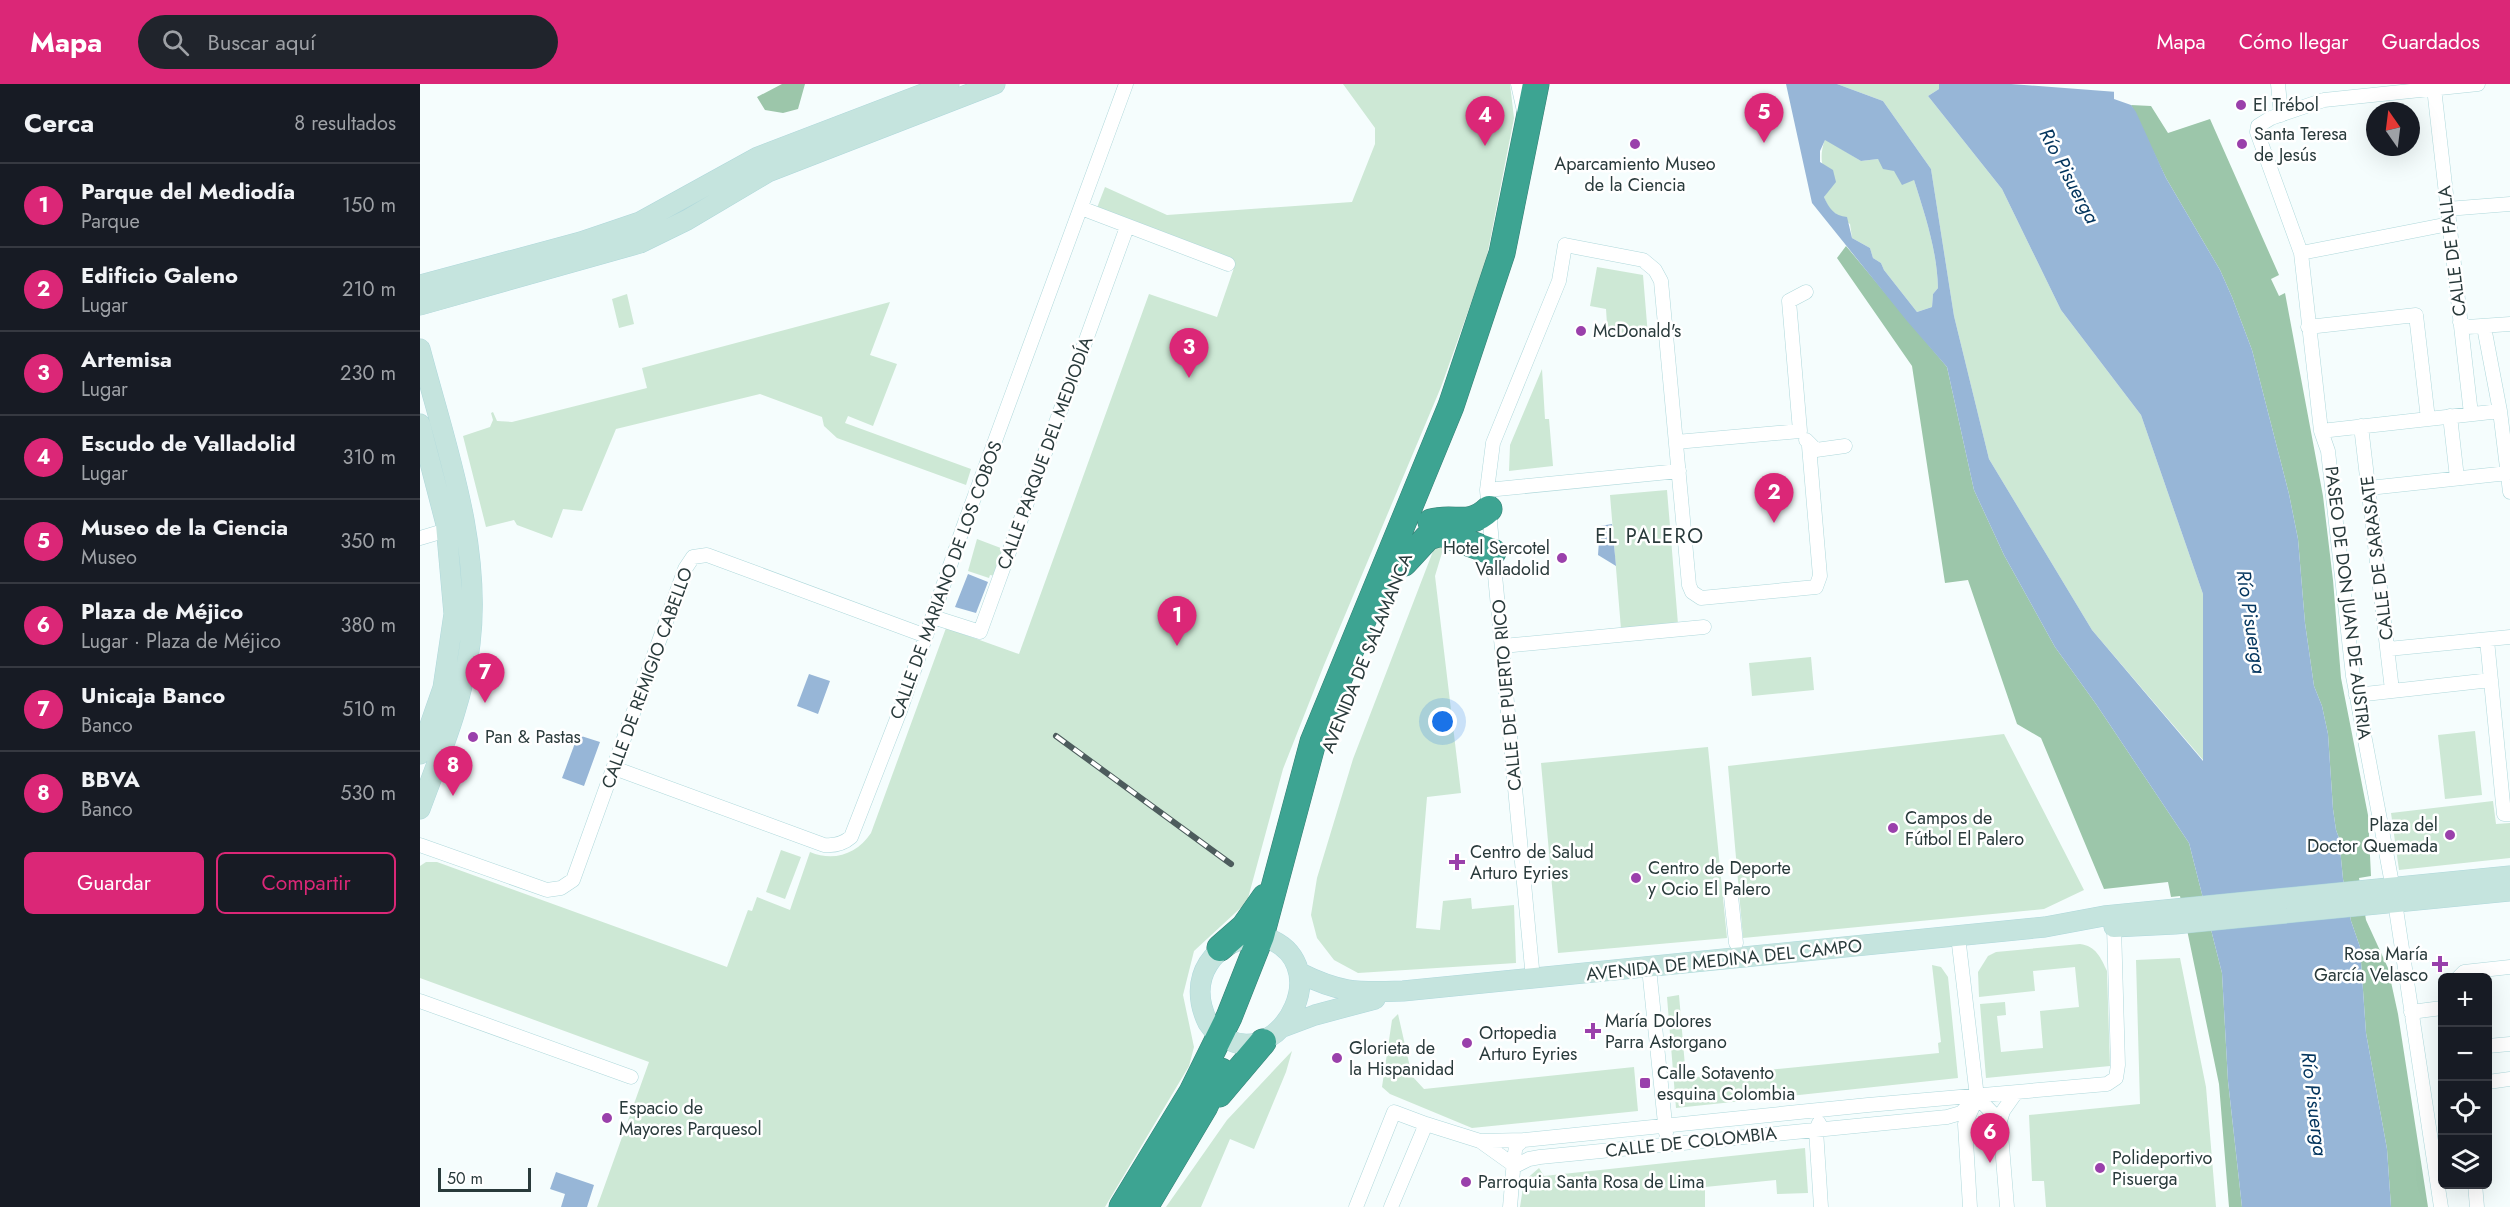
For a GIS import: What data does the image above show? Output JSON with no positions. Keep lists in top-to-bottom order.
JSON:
{
  "streets": {
    "highway": ["AVENIDA DE SALAMANCA"],
    "street": [
      "CALLE DE FALLA",
      "CALLE PARQUE DEL MEDIODÍA",
      "CALLE DE SARASATE",
      "CALLE DE MARIANO DE LOS COBOS",
      "PASEO DE DON JUAN DE AUSTRIA",
      "CALLE DE REMIGIO CABELLO",
      "CALLE DE PUERTO RICO",
      "AVENIDA DE MEDINA DEL CAMPO",
      "CALLE DE COLOMBIA"
    ]
  },
  "crossings": [
    ["CALLE PARQUE DEL MEDIODÍA", "CALLE DE MARIANO DE LOS COBOS"],
    ["CALLE DE MARIANO DE LOS COBOS", "CALLE DE REMIGIO CABELLO"],
    ["AVENIDA DE SALAMANCA", "AVENIDA DE MEDINA DEL CAMPO"],
    ["CALLE DE PUERTO RICO", "AVENIDA DE MEDINA DEL CAMPO"],
    ["AVENIDA DE MEDINA DEL CAMPO", "CALLE DE COLOMBIA"]
  ],
  "districts": ["EL PALERO"],
  "water": ["Río Pisuerga"],
  "places": {
    "other": [
      "El Trébol",
      "Aparcamiento Museo de la Ciencia",
      "Santa Teresa de Jesús",
      "McDonald's",
      "Hotel Sercotel Valladolid",
      "Pan & Pastas",
      "Campos de Fútbol El Palero",
      "Plaza del Doctor Quemada",
      "Centro de Deporte y Ocio El Palero",
      "Ortopedia Arturo Eyries",
      "Glorieta de la Hispanidad",
      "Espacio de Mayores Parquesol",
      "Polideportivo Pisuerga",
      "Parroquia Santa Rosa de Lima"
    ],
    "health": ["Centro de Salud Arturo Eyries", "Rosa María García Velasco", "María Dolores Parra Astorgano"],
    "transit": ["Calle Sotavento esquina Colombia"]
  },
  "scale_bar": "50 m",
  "north": "top",
  "page": {
    "header": "Mapa",
    "search": "Buscar aquí",
    "nav": ["Mapa", "Cómo llegar", "Guardados"],
    "heading": ["Cerca", "8 resultados"],
    "pins": [
      "5",
      "4",
      "3",
      "2",
      "1",
      "7",
      "8",
      "6"
    ],
    "list": [
      {
        "mark": "1",
        "name": "Parque del Mediodía",
        "note": "Parque",
        "value": "150 m"
      },
      {
        "mark": "2",
        "name": "Edificio Galeno",
        "note": "Lugar",
        "value": "210 m"
      },
      {
        "mark": "3",
        "name": "Artemisa",
        "note": "Lugar",
        "value": "230 m"
      },
      {
        "mark": "4",
        "name": "Escudo de Valladolid",
        "note": "Lugar",
        "value": "310 m"
      },
      {
        "mark": "5",
        "name": "Museo de la Ciencia",
        "note": "Museo",
        "value": "350 m"
      },
      {
        "mark": "6",
        "name": "Plaza de Méjico",
        "note": "Lugar · Plaza de Méjico",
        "value": "380 m"
      },
      {
        "mark": "7",
        "name": "Unicaja Banco",
        "note": "Banco",
        "value": "510 m"
      },
      {
        "mark": "8",
        "name": "BBVA",
        "note": "Banco",
        "value": "530 m"
      }
    ],
    "buttons": ["Guardar", "Compartir"],
    "map_buttons": ["+", "−"],
    "scale": "50 m"
  }
}
